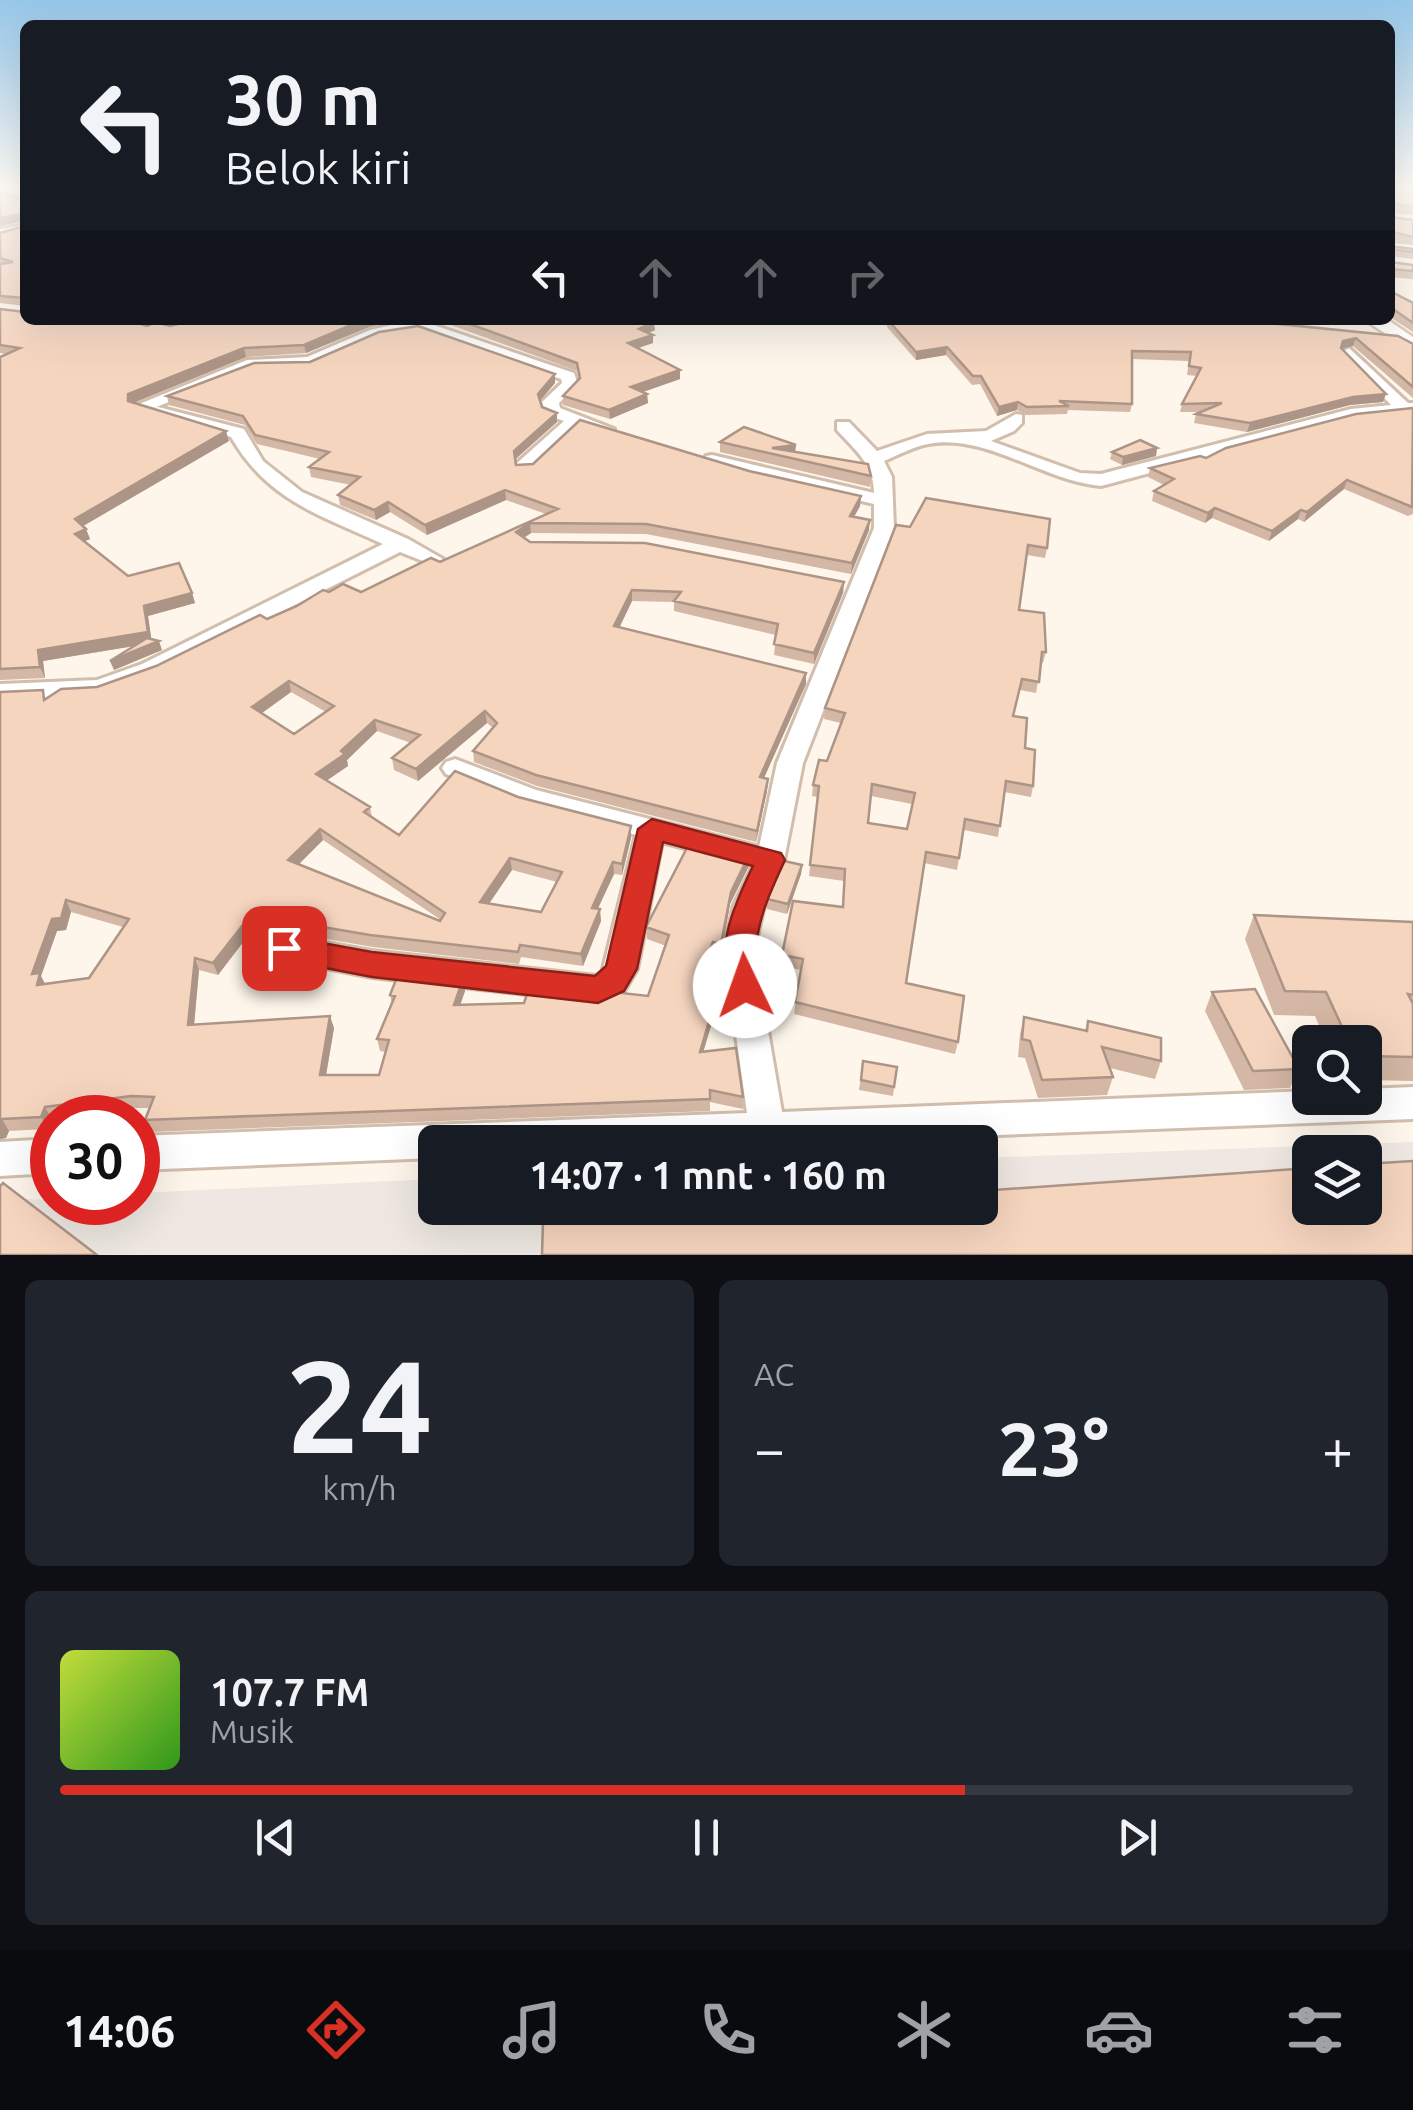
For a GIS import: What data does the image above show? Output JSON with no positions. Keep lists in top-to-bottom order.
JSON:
{
  "page": {
    "turn": ["30 m", "Belok kiri"],
    "limit": "30",
    "trip": "14:07 · 1 mnt · 160 m",
    "tile": [
      ["24", "km/h"],
      "AC"
    ],
    "heat": ["−", "23°", "+"],
    "song": ["107.7 FM", "Musik"],
    "tabs": "14:06"
  }
}
